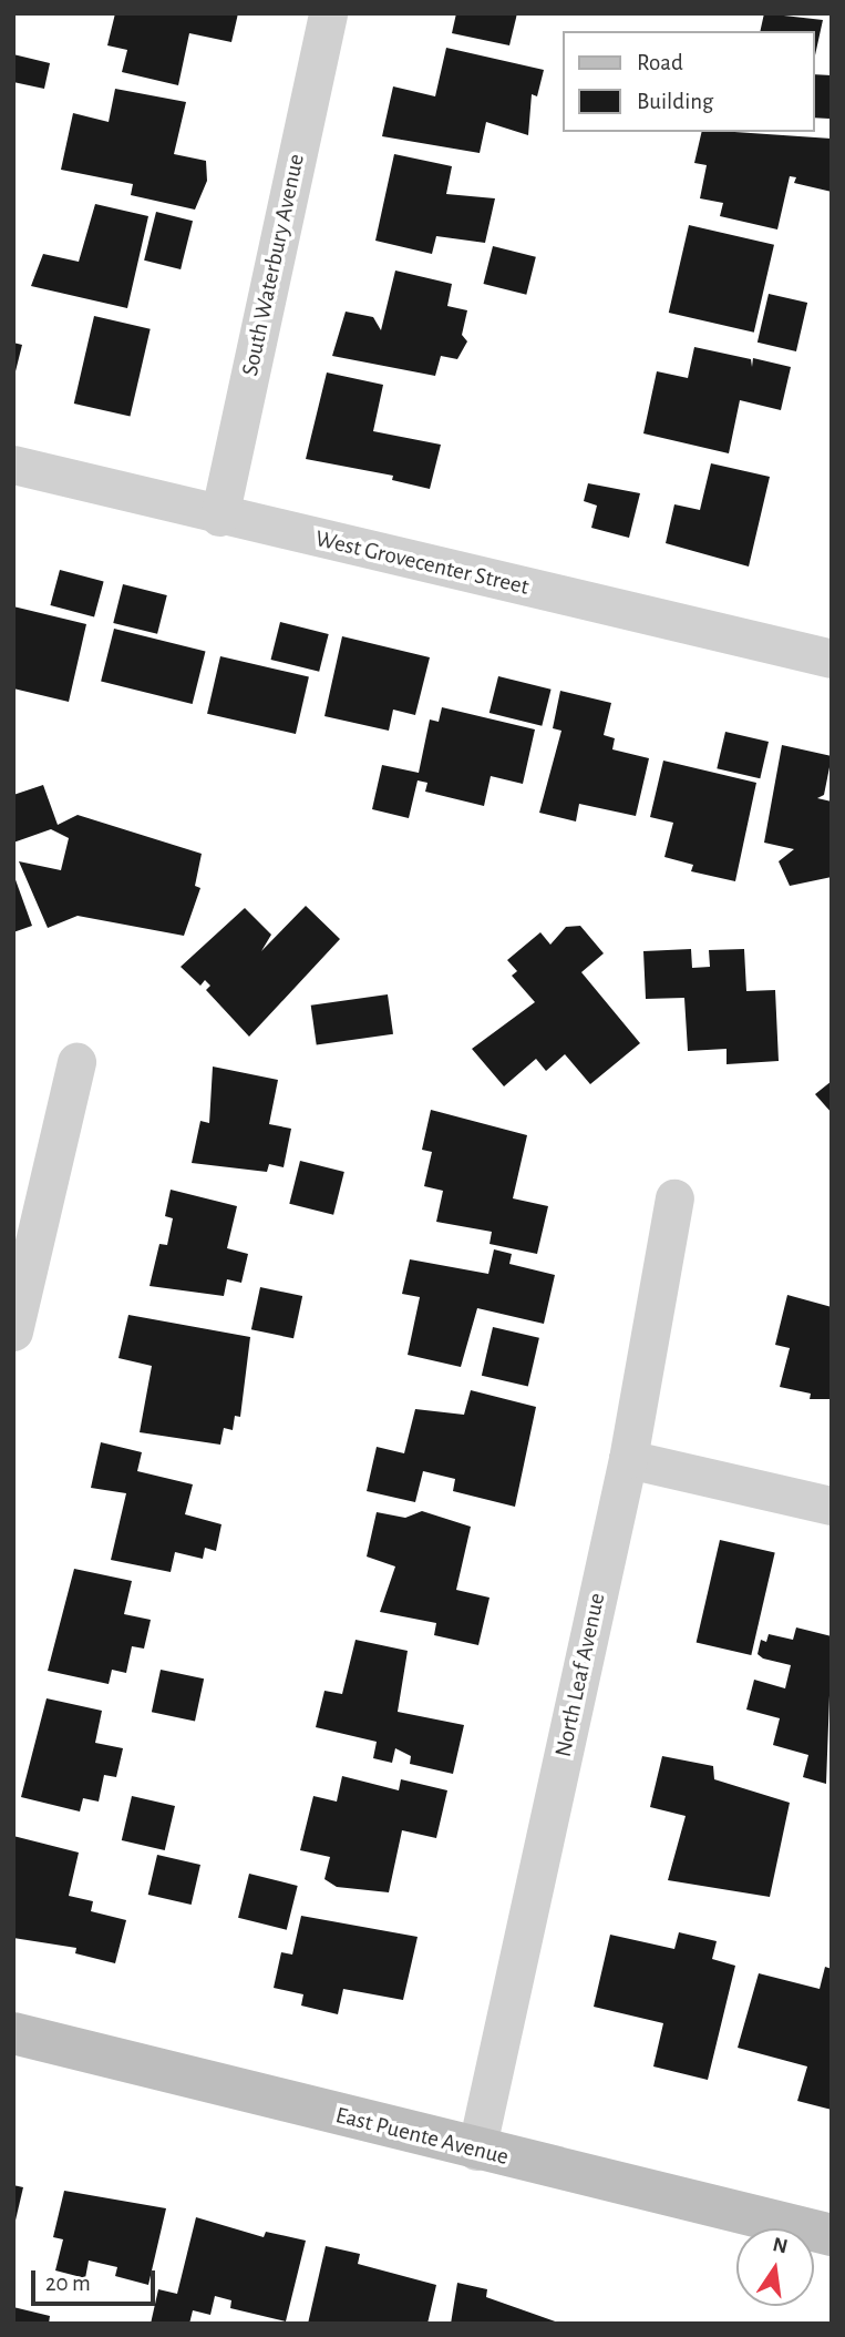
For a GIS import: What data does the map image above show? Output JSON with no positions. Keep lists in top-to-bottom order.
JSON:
{
  "streets": {
    "main road": ["East Puente Avenue"],
    "street": ["South Waterbury Avenue", "West Grovecenter Street", "North Leaf Avenue"]
  },
  "crossings": [
    ["South Waterbury Avenue", "West Grovecenter Street"],
    ["North Leaf Avenue", "East Puente Avenue"]
  ],
  "legend": ["Road", "Building"],
  "scale_bar": "20 m",
  "north": "top"
}
